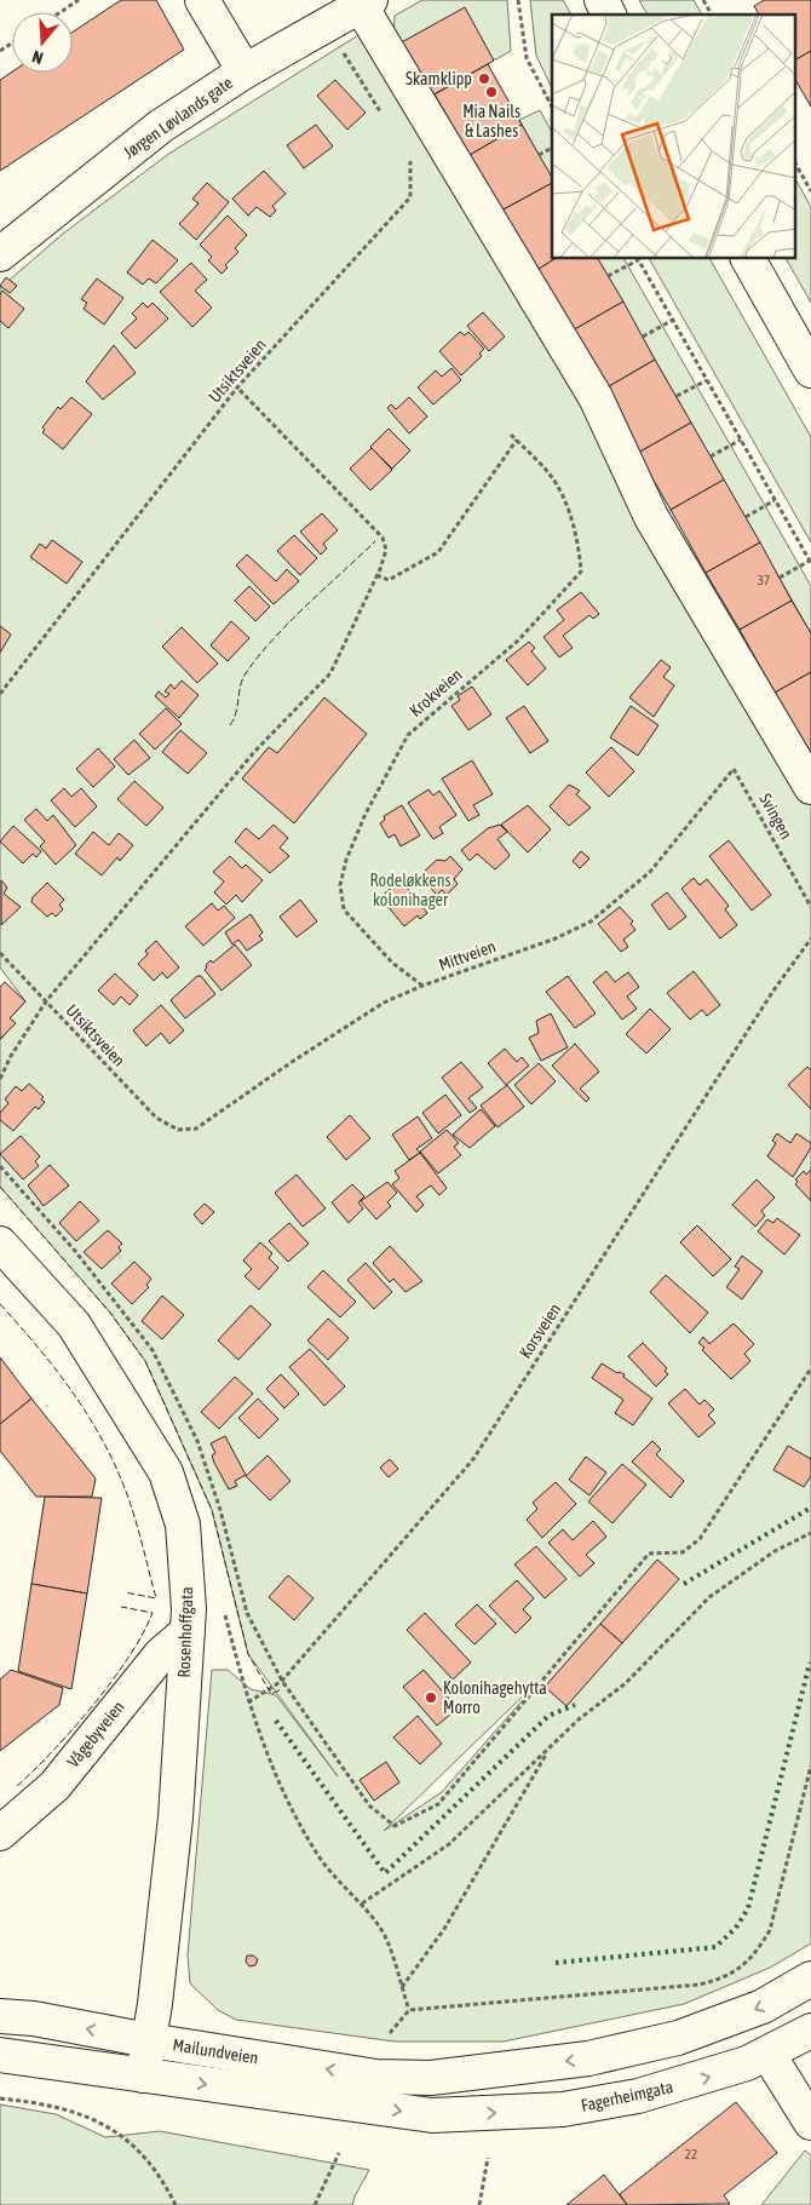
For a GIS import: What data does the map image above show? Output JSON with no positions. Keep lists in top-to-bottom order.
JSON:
{
  "streets": {
    "main road": [
      "Jørgen Løvlands gate",
      "Rosenhoffgata",
      "Vågebyveien",
      "Mailundveien",
      "Fagerheimgata"
    ],
    "path": [
      "Utsiktsveien",
      "Krokveien",
      "Svingen",
      "Mittveien",
      "Korsveien"
    ]
  },
  "crossings": [
    ["Utsiktsveien", "Mittveien"],
    ["Krokveien", "Mittveien"],
    ["Svingen", "Mittveien"],
    ["Rosenhoffgata", "Vågebyveien"],
    ["Rosenhoffgata", "Mailundveien"],
    ["Mailundveien", "Fagerheimgata"]
  ],
  "one_way": ["Fagerheimgata"],
  "parks": ["Rodeløkkens kolonihager"],
  "places": ["Skamklipp", "Mia Nails & Lashes", "Kolonihagehytta Morro"],
  "house_numbers": ["37", "22"],
  "north": "bottom"
}
